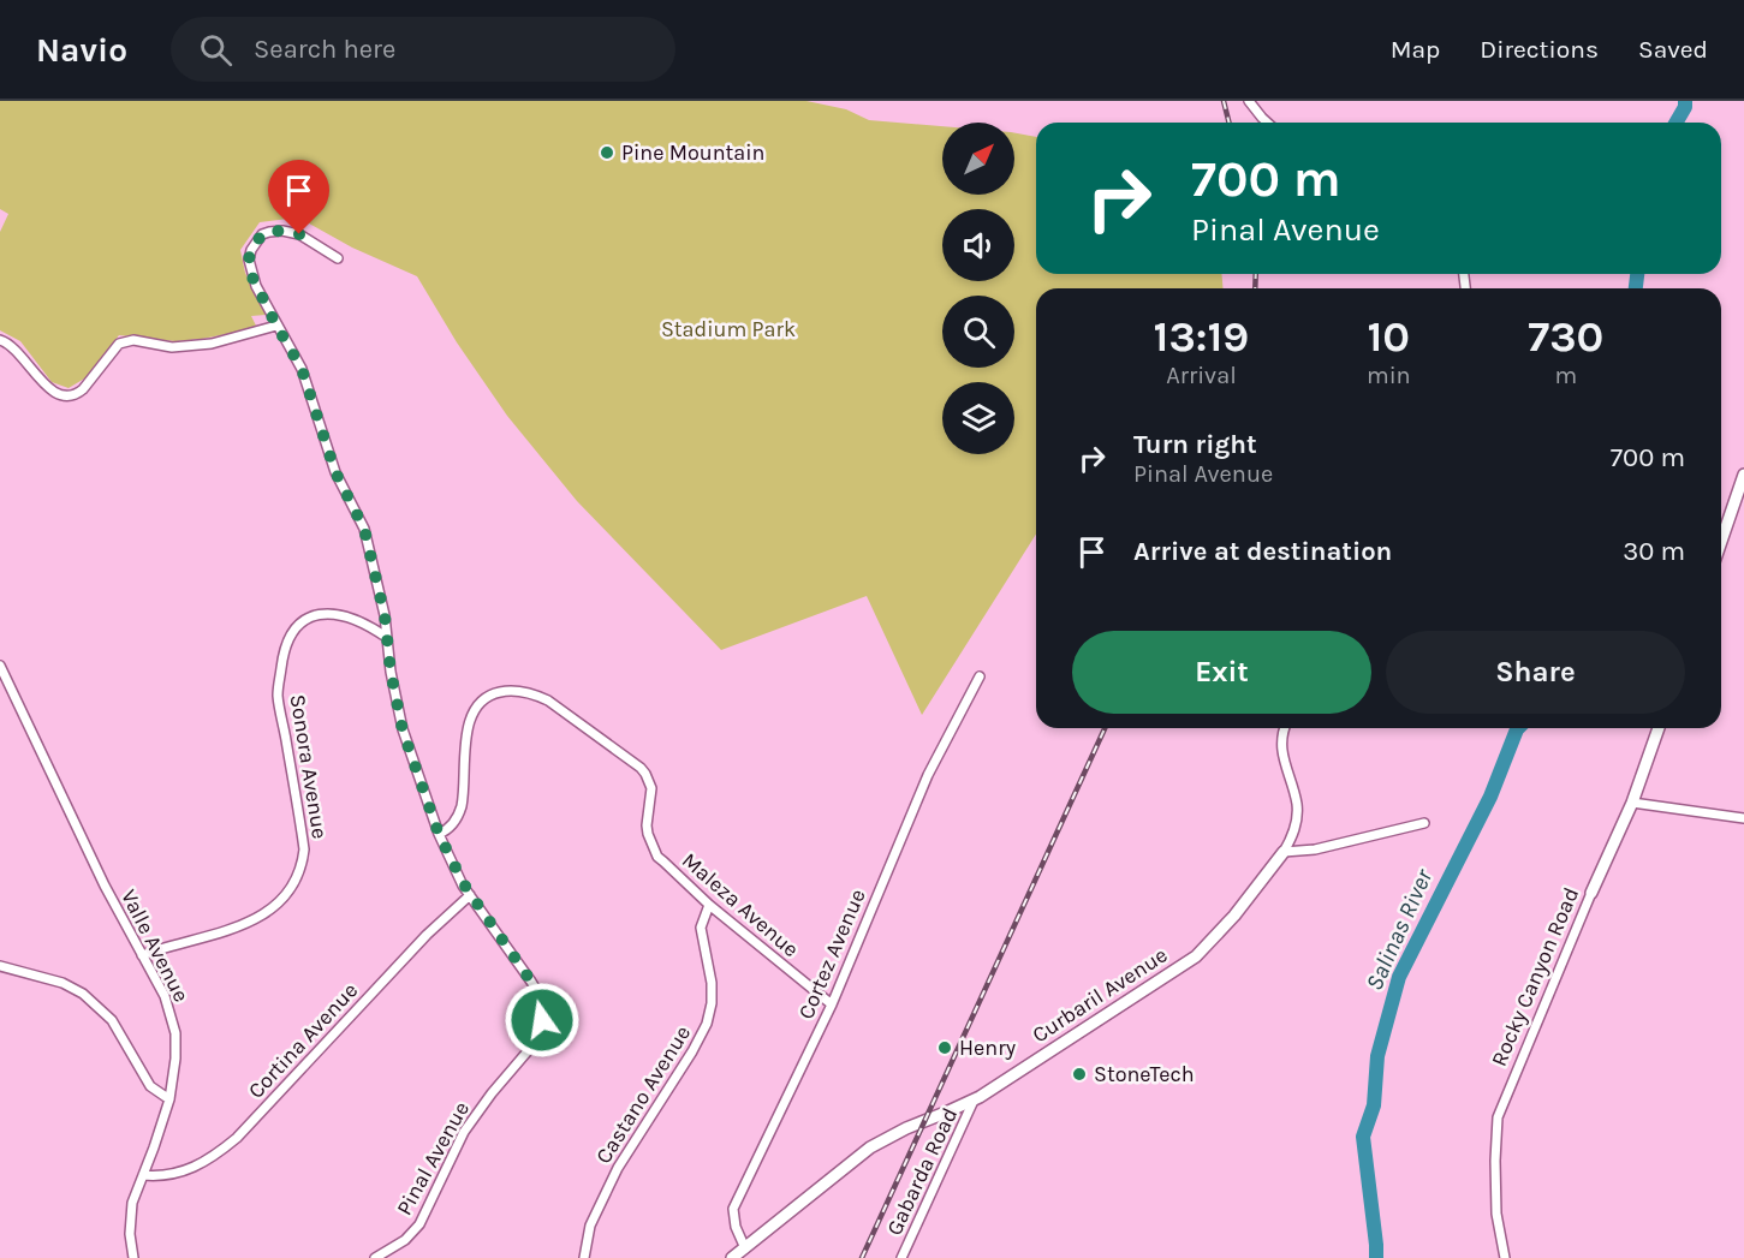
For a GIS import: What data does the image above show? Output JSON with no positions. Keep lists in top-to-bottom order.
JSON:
{
  "streets": {
    "street": [
      "Sonora Avenue",
      "Maleza Avenue",
      "Valle Avenue",
      "Cortez Avenue",
      "Rocky Canyon Road",
      "Curbaril Avenue",
      "Cortina Avenue",
      "Castano Avenue",
      "Pinal Avenue",
      "Gabarda Road"
    ]
  },
  "crossings": [
    ["Sonora Avenue", "Valle Avenue"],
    ["Sonora Avenue", "Pinal Avenue"],
    ["Maleza Avenue", "Cortez Avenue"],
    ["Maleza Avenue", "Castano Avenue"],
    ["Maleza Avenue", "Pinal Avenue"],
    ["Valle Avenue", "Cortina Avenue"],
    ["Cortez Avenue", "Curbaril Avenue"],
    ["Curbaril Avenue", "Gabarda Road"],
    ["Cortina Avenue", "Pinal Avenue"]
  ],
  "water": ["Salinas River"],
  "parks": ["Stadium Park"],
  "places": ["Pine Mountain", "Henry", "StoneTech"],
  "north": "top right",
  "page": {
    "header": "Navio",
    "search": "Search here",
    "nav": ["Map", "Directions", "Saved"],
    "turn": ["700 m", "Pinal Avenue"],
    "eta": [
      "13:19",
      "Arrival",
      "10",
      "min",
      "730",
      "m"
    ],
    "list": [
      {
        "name": "Turn right",
        "note": "Pinal Avenue",
        "value": "700 m"
      },
      {
        "name": "Arrive at destination",
        "value": "30 m"
      }
    ],
    "buttons": ["Exit", "Share"]
  }
}
